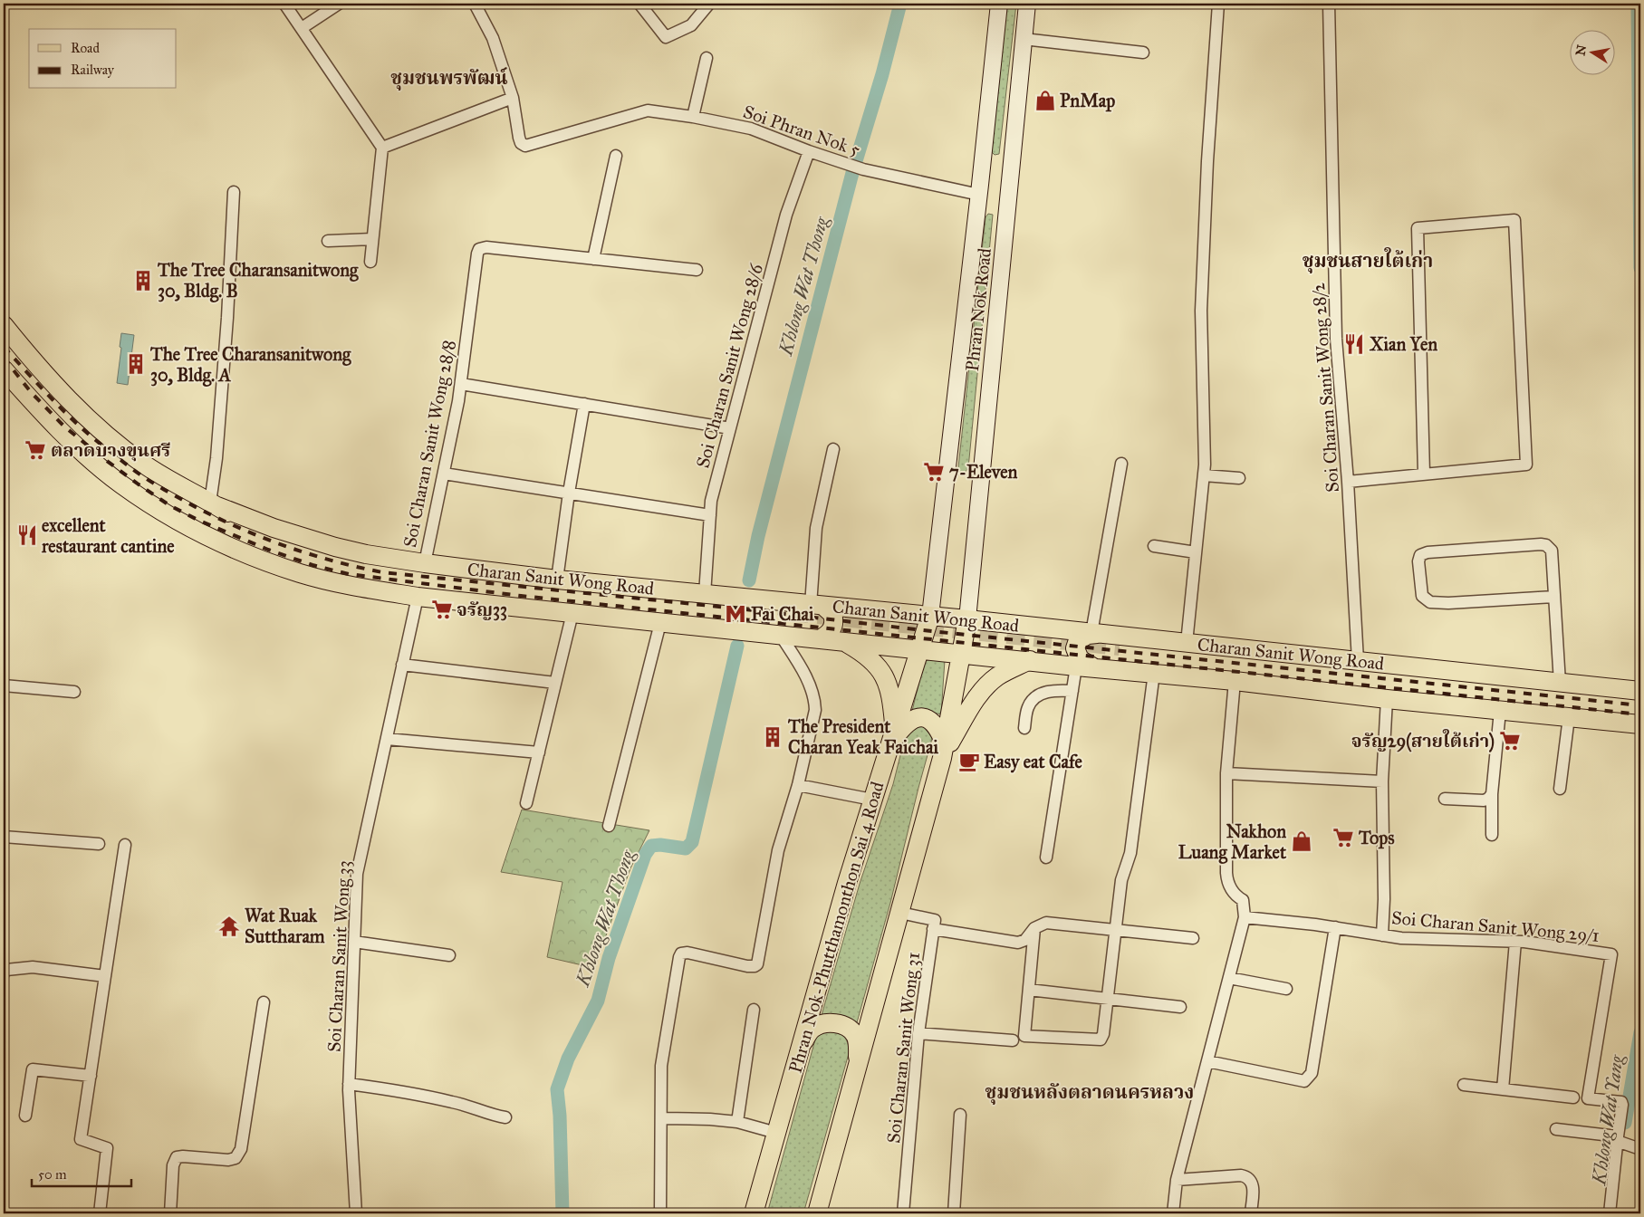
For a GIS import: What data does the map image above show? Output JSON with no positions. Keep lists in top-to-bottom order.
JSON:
{
  "streets": {
    "main road": ["Phran Nok Road", "Charan Sanit Wong Road", "Phran Nok-Phutthamonthon Sai 4 Road"],
    "street": [
      "Soi Phran Nok 5",
      "Soi Charan Sanit Wong 28/6",
      "Soi Charan Sanit Wong 28/2",
      "Soi Charan Sanit Wong 28/8",
      "Soi Charan Sanit Wong 29/1",
      "Soi Charan Sanit Wong 33",
      "Soi Charan Sanit Wong 31"
    ]
  },
  "crossings": [
    ["Soi Phran Nok 5", "Phran Nok Road"],
    ["Soi Phran Nok 5", "Soi Charan Sanit Wong 28/6"],
    ["Phran Nok Road", "Charan Sanit Wong Road"],
    ["Phran Nok Road", "Phran Nok-Phutthamonthon Sai 4 Road"],
    ["Soi Charan Sanit Wong 28/6", "Charan Sanit Wong Road"],
    ["Soi Charan Sanit Wong 28/2", "Charan Sanit Wong Road"],
    ["Soi Charan Sanit Wong 28/8", "Charan Sanit Wong Road"],
    ["Charan Sanit Wong Road", "Soi Charan Sanit Wong 29/1"],
    ["Charan Sanit Wong Road", "Phran Nok-Phutthamonthon Sai 4 Road"],
    ["Charan Sanit Wong Road", "Soi Charan Sanit Wong 33"]
  ],
  "districts": ["ชุมชนพรพัฒน์", "ชุมชนสายใต้เก่า", "ชุมชนหลังตลาดนครหลวง"],
  "water": ["Khlong Wat Thong", "Khlong Wat Yang"],
  "places": {
    "shop": ["PnMap", "Nakhon Luang Market"],
    "building": ["The Tree Charansanitwong 30, Bldg. B", "The Tree Charansanitwong 30, Bldg. A", "The President Charan Yeak Faichai"],
    "restaurant": ["Xian Yen", "excellent restaurant cantine"],
    "supermarket": [
      "ตลาดบางขุนศรี",
      "7-Eleven",
      "จรัญ33",
      "จรัญ29(สายใต้เก่า)",
      "Tops"
    ],
    "metro station": ["Fai Chai"],
    "cafe": ["Easy eat Cafe"],
    "temple": ["Wat Ruak Suttharam"]
  },
  "legend": ["Road", "Railway"],
  "scale_bar": "50 m",
  "north": "left"
}
